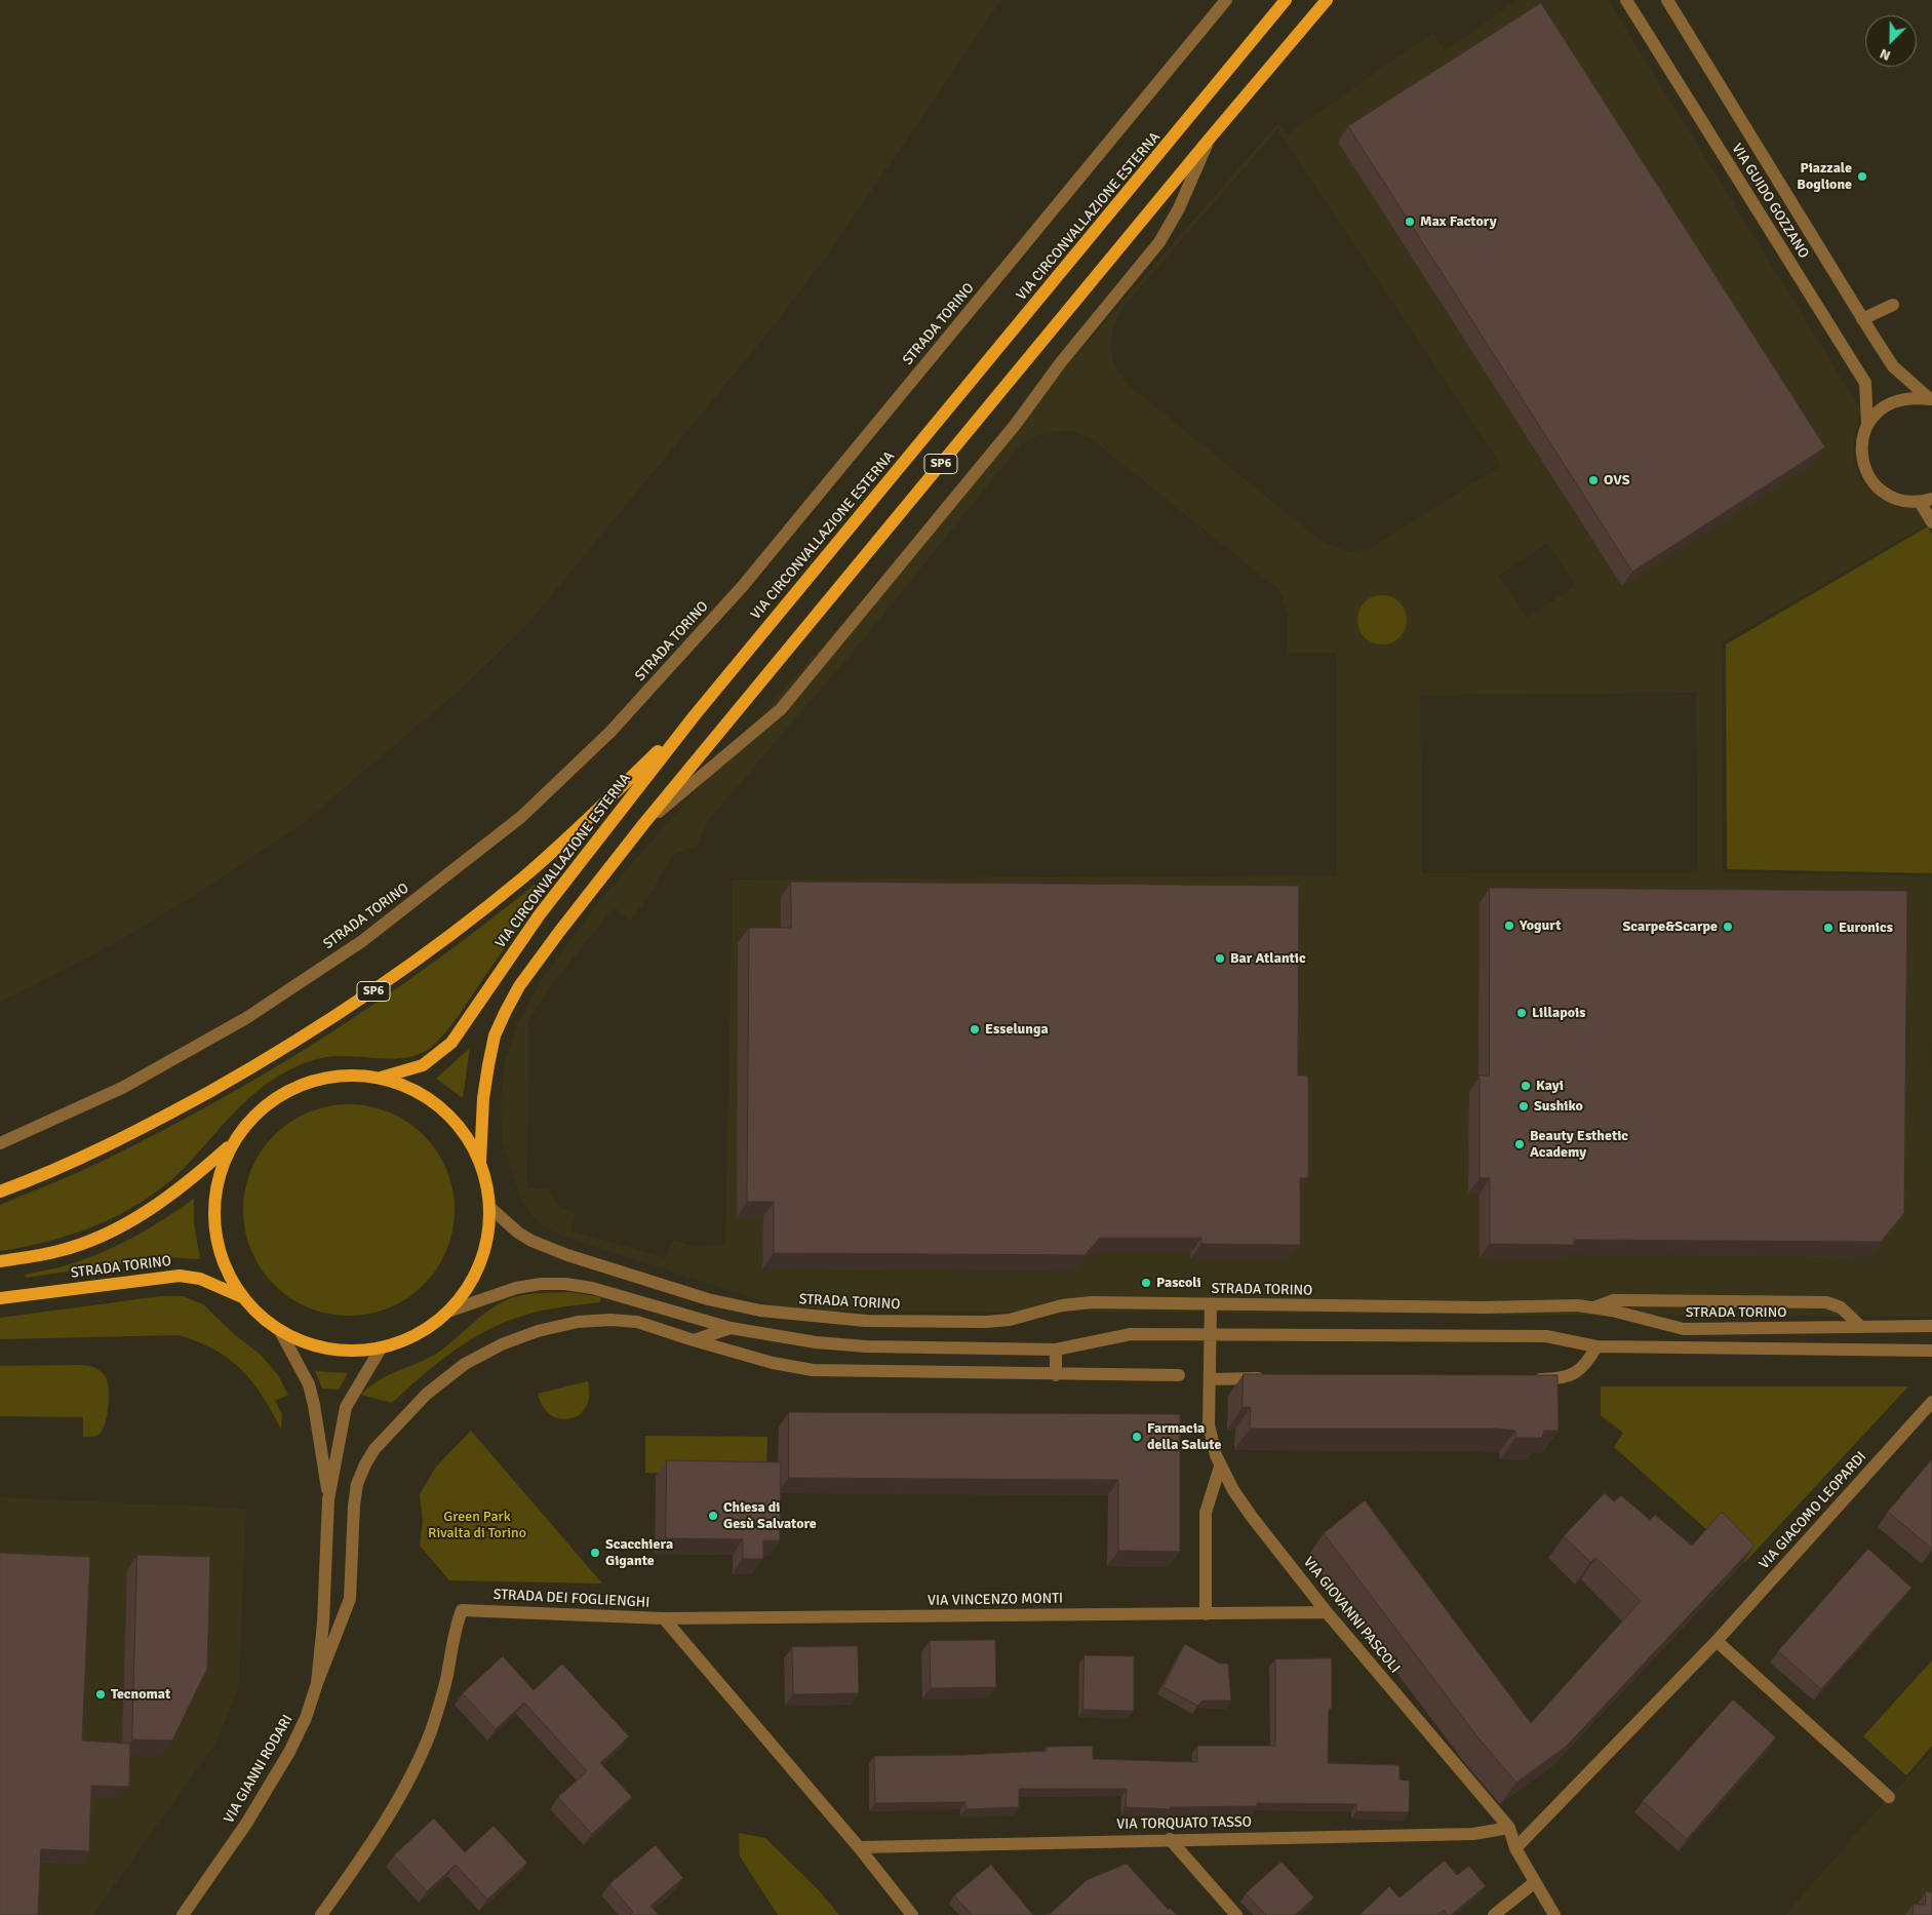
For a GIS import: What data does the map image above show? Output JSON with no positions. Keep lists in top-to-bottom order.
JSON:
{
  "streets": {
    "main road": ["VIA CIRCONVALLAZIONE ESTERNA", "STRADA TORINO", "SP6"],
    "street": [
      "VIA GUIDO GOZZANO",
      "VIA GIACOMO LEOPARDI",
      "STRADA DEI FOGLIENGHI",
      "VIA VINCENZO MONTI",
      "VIA GIOVANNI PASCOLI",
      "VIA GIANNI RODARI",
      "VIA TORQUATO TASSO"
    ]
  },
  "crossings": [
    ["VIA CIRCONVALLAZIONE ESTERNA", "SP6"],
    ["STRADA TORINO", "SP6"],
    ["STRADA TORINO", "VIA GIOVANNI PASCOLI"],
    ["SP6", "VIA GIANNI RODARI"],
    ["VIA GIACOMO LEOPARDI", "VIA GIOVANNI PASCOLI"],
    ["STRADA DEI FOGLIENGHI", "VIA VINCENZO MONTI"],
    ["STRADA DEI FOGLIENGHI", "VIA TORQUATO TASSO"],
    ["VIA VINCENZO MONTI", "VIA GIOVANNI PASCOLI"],
    ["VIA GIOVANNI PASCOLI", "VIA TORQUATO TASSO"]
  ],
  "parks": ["Green Park Rivalta di Torino"],
  "places": [
    "Piazzale Boglione",
    "Max Factory",
    "OVS",
    "Yogurt",
    "Scarpe&Scarpe",
    "Euronics",
    "Bar Atlantic",
    "Lillapois",
    "Esselunga",
    "Kayi",
    "Sushiko",
    "Beauty Esthetic Academy",
    "Pascoli",
    "Farmacia della Salute",
    "Chiesa di Gesù Salvatore",
    "Scacchiera Gigante",
    "Tecnomat"
  ],
  "north": "bottom left"
}
